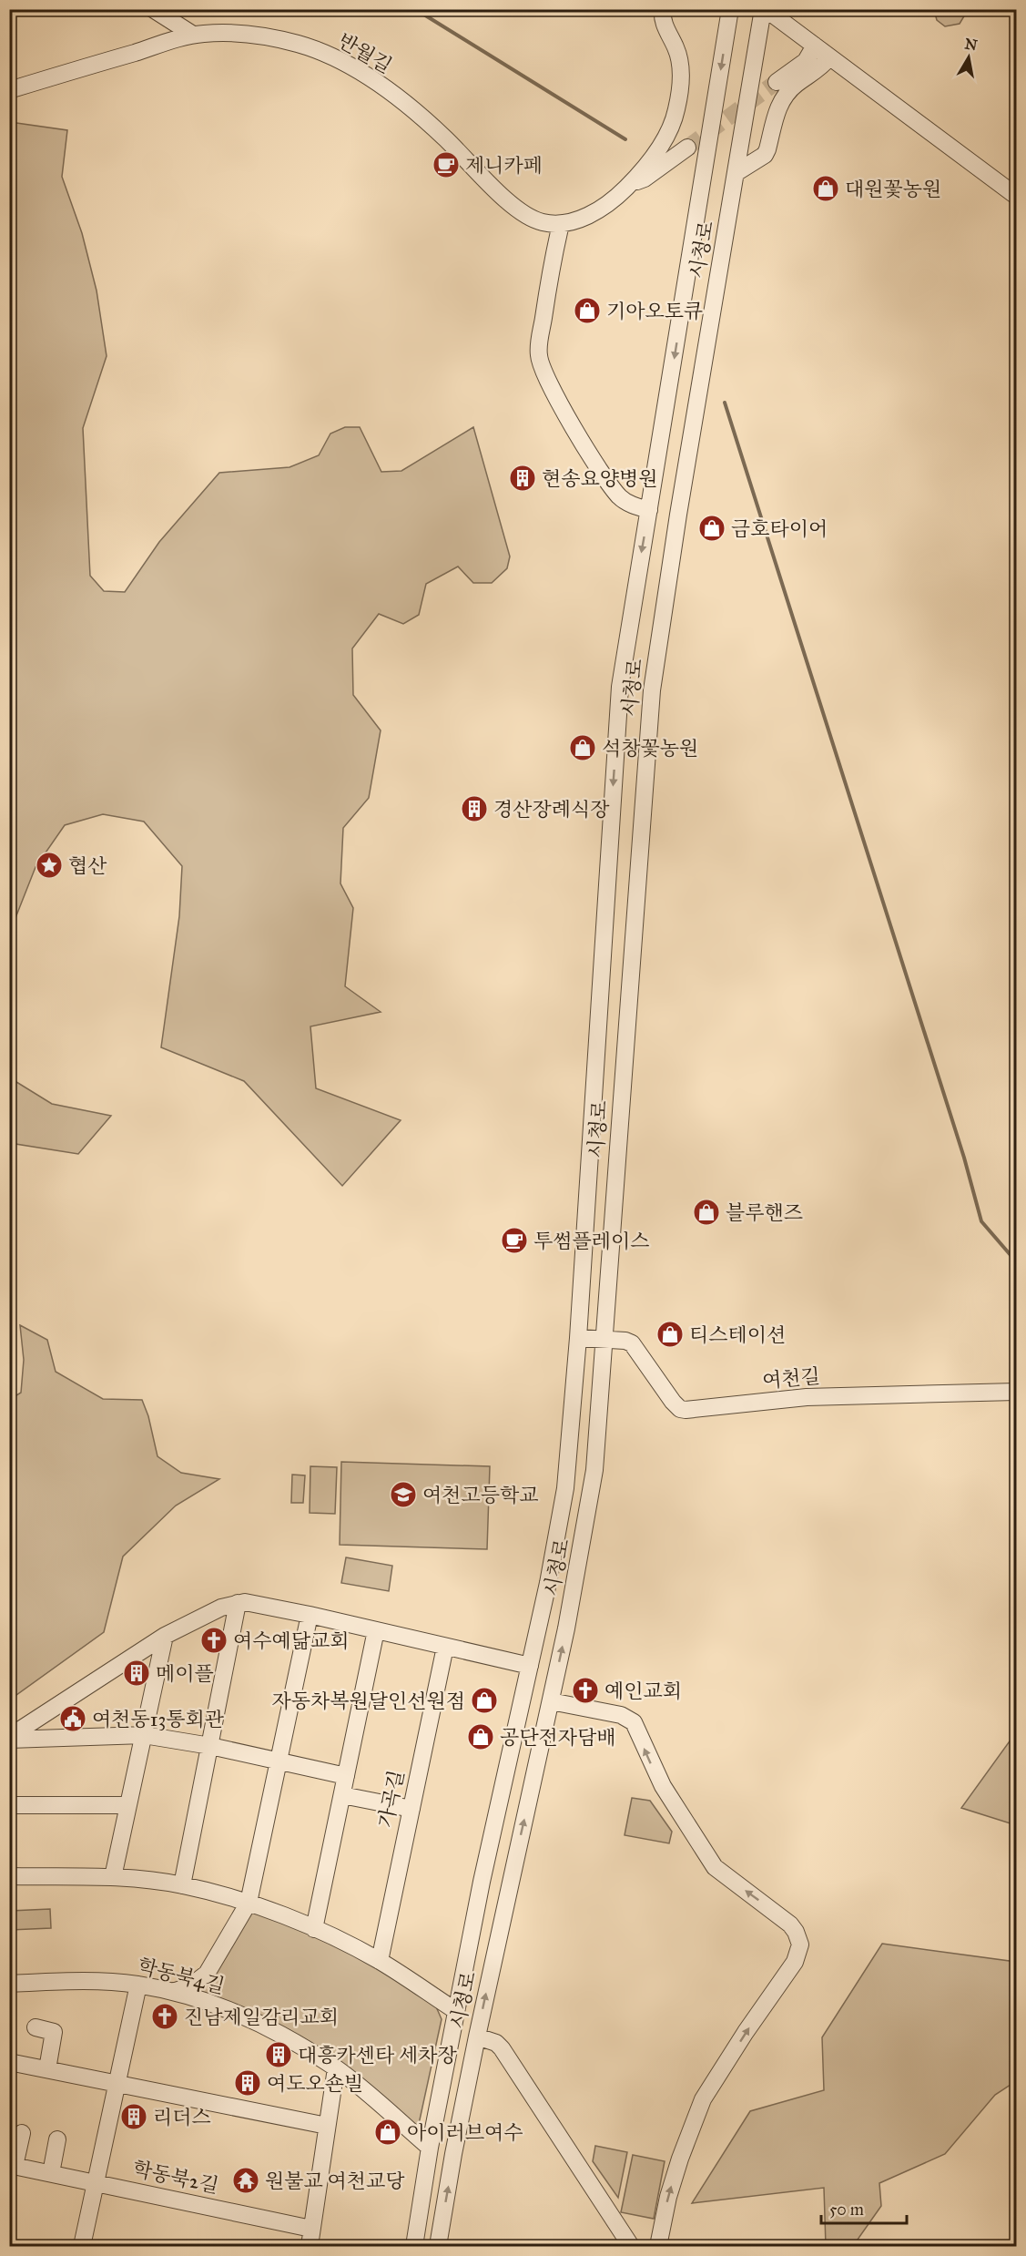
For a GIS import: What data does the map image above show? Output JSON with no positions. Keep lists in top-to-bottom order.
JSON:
{
  "streets": {
    "street": [
      "반월길",
      "시청로",
      "여천길",
      "가곡길",
      "학동북4길",
      "학동북2길"
    ]
  },
  "crossings": [
    ["시청로", "여천길"],
    ["시청로", "학동북4길"]
  ],
  "places": {
    "cafe": ["제니카페", "투썸플레이스"],
    "shop": [
      "대원꽃농원",
      "기아오토큐",
      "금호타이어",
      "석창꽃농원",
      "블루핸즈",
      "티스테이션",
      "자동차복원달인선원점",
      "공단전자담배",
      "아이러브여수"
    ],
    "building": [
      "현송요양병원",
      "경산장례식장",
      "메이플",
      "대흥카센타 세차장",
      "여도오숀빌",
      "리더스"
    ],
    "place": ["협산"],
    "school or university": ["여천고등학교"],
    "church": ["여수예닮교회", "예인교회", "진남제일감리교회"],
    "public building": ["여천동13통회관"],
    "temple": ["원불교 여천교당"]
  },
  "scale_bar": "50 m",
  "north": "top"
}
